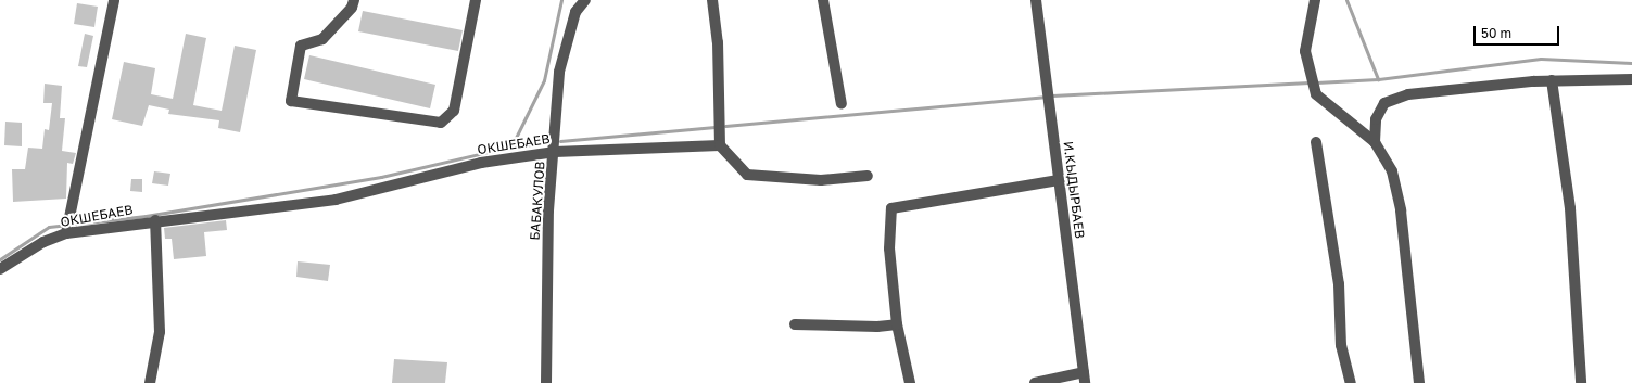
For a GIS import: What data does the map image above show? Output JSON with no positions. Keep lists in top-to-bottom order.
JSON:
{
  "streets": {
    "street": ["ОКШЕБАЕВ", "И.КЫДЫРБАЕВ", "БАБАКУЛОВ"]
  },
  "crossings": [
    ["ОКШЕБАЕВ", "БАБАКУЛОВ"]
  ],
  "scale_bar": "50 m"
}
